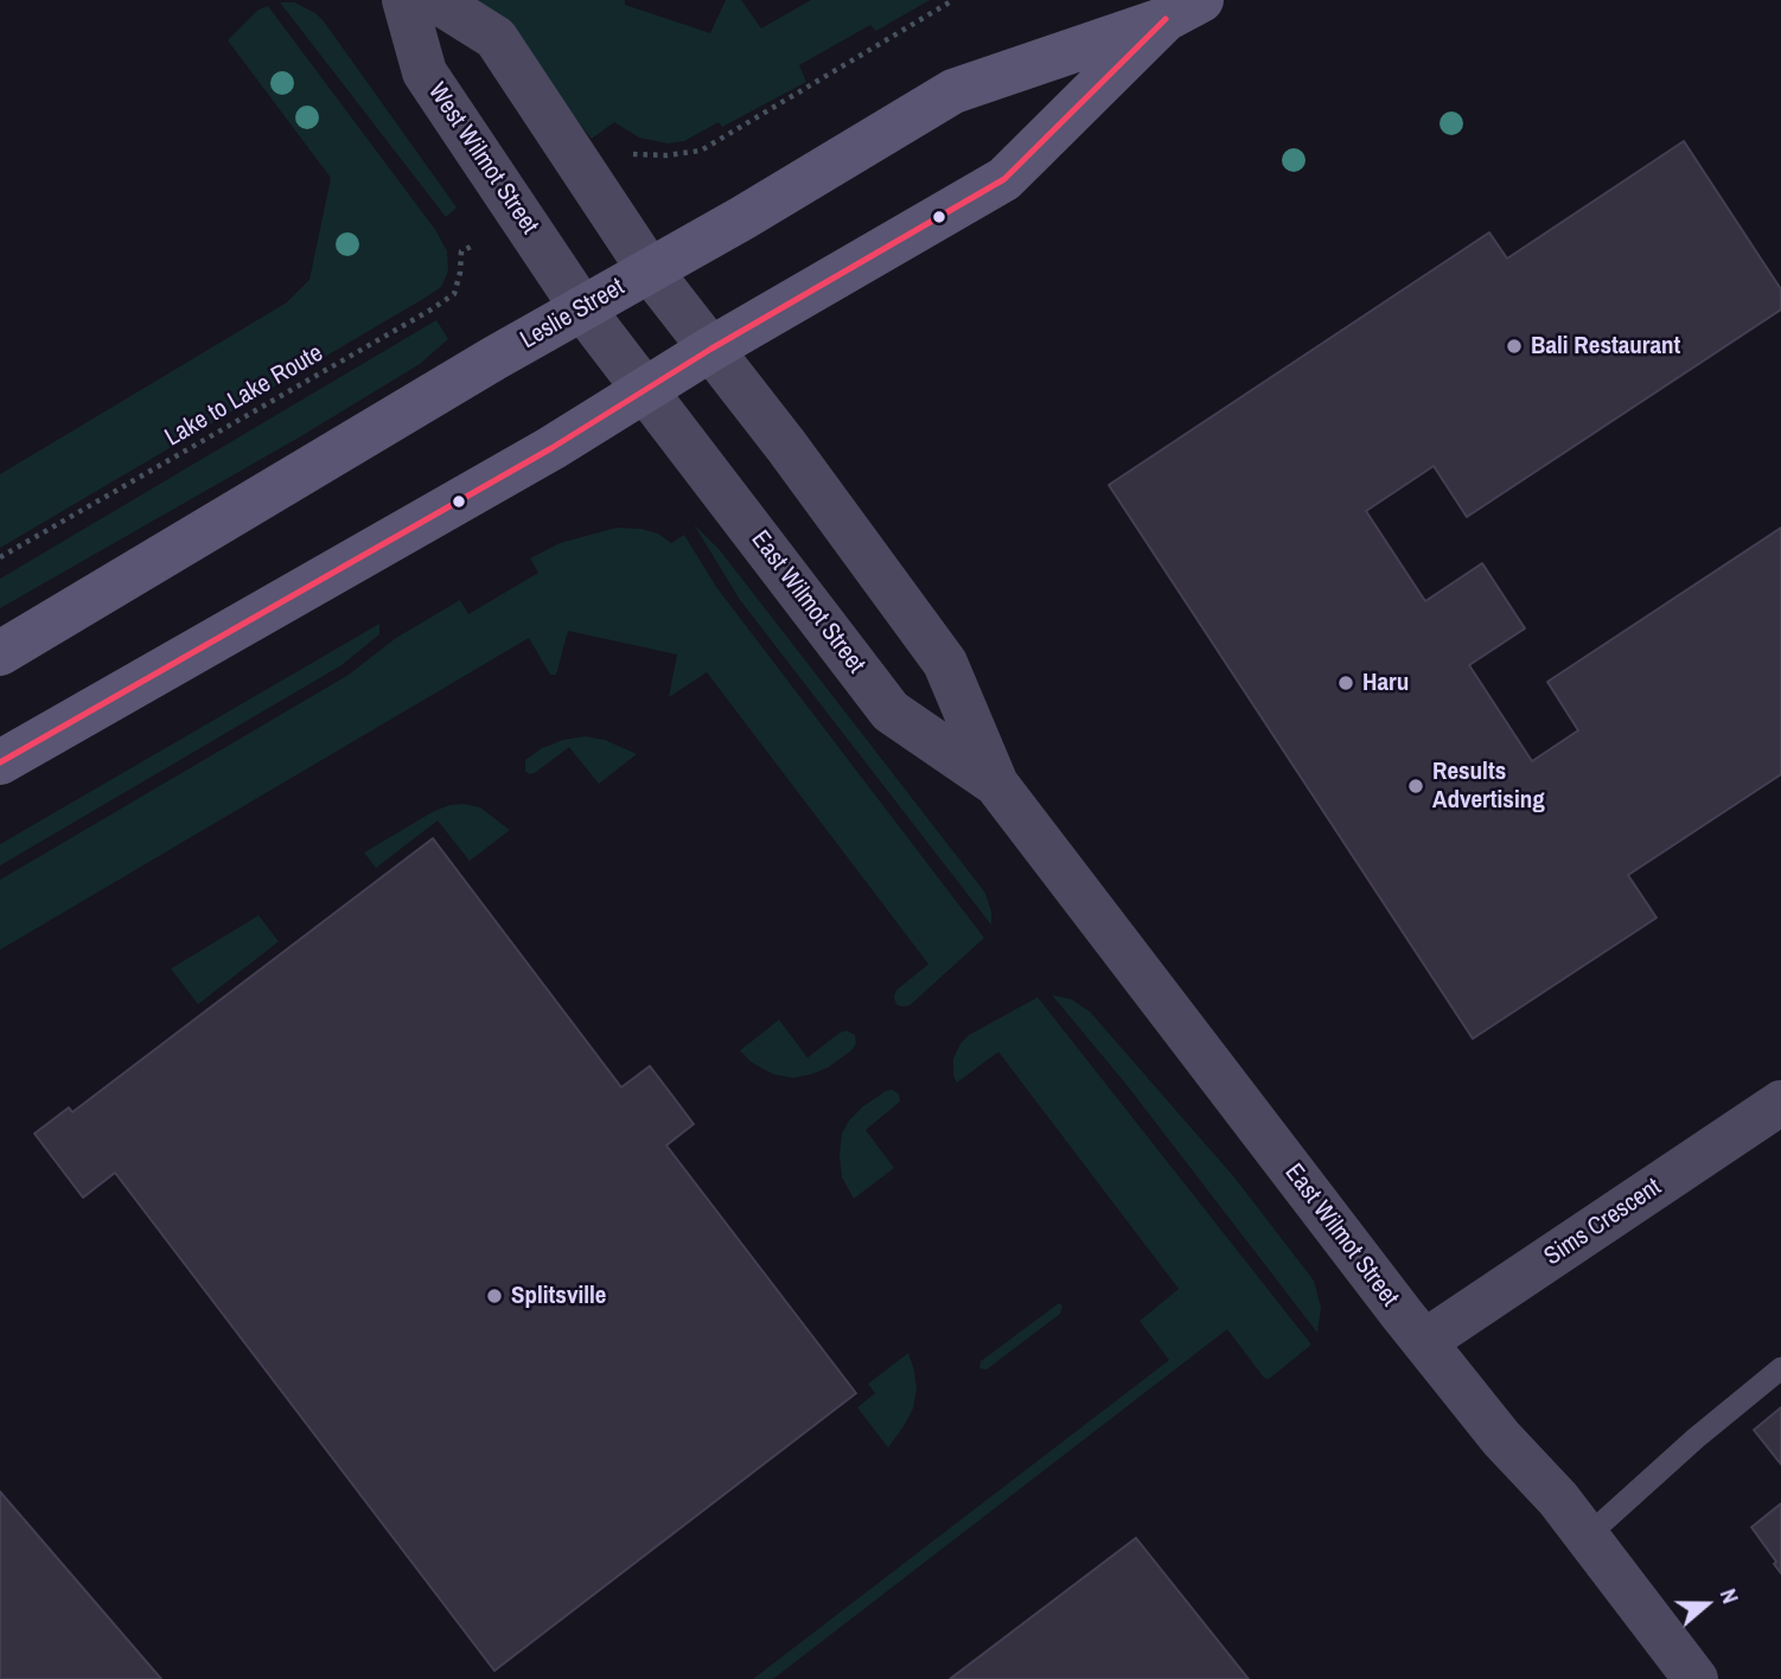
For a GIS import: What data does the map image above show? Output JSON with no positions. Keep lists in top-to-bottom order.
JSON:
{
  "streets": {
    "main road": ["Leslie Street"],
    "street": ["West Wilmot Street", "East Wilmot Street", "Sims Crescent"],
    "path": ["Lake to Lake Route"]
  },
  "crossings": [
    ["West Wilmot Street", "Leslie Street"],
    ["West Wilmot Street", "East Wilmot Street"],
    ["Leslie Street", "East Wilmot Street"],
    ["East Wilmot Street", "Sims Crescent"]
  ],
  "places": [
    "Bali Restaurant",
    "Haru",
    "Results Advertising",
    "Splitsville"
  ],
  "north": "right"
}
